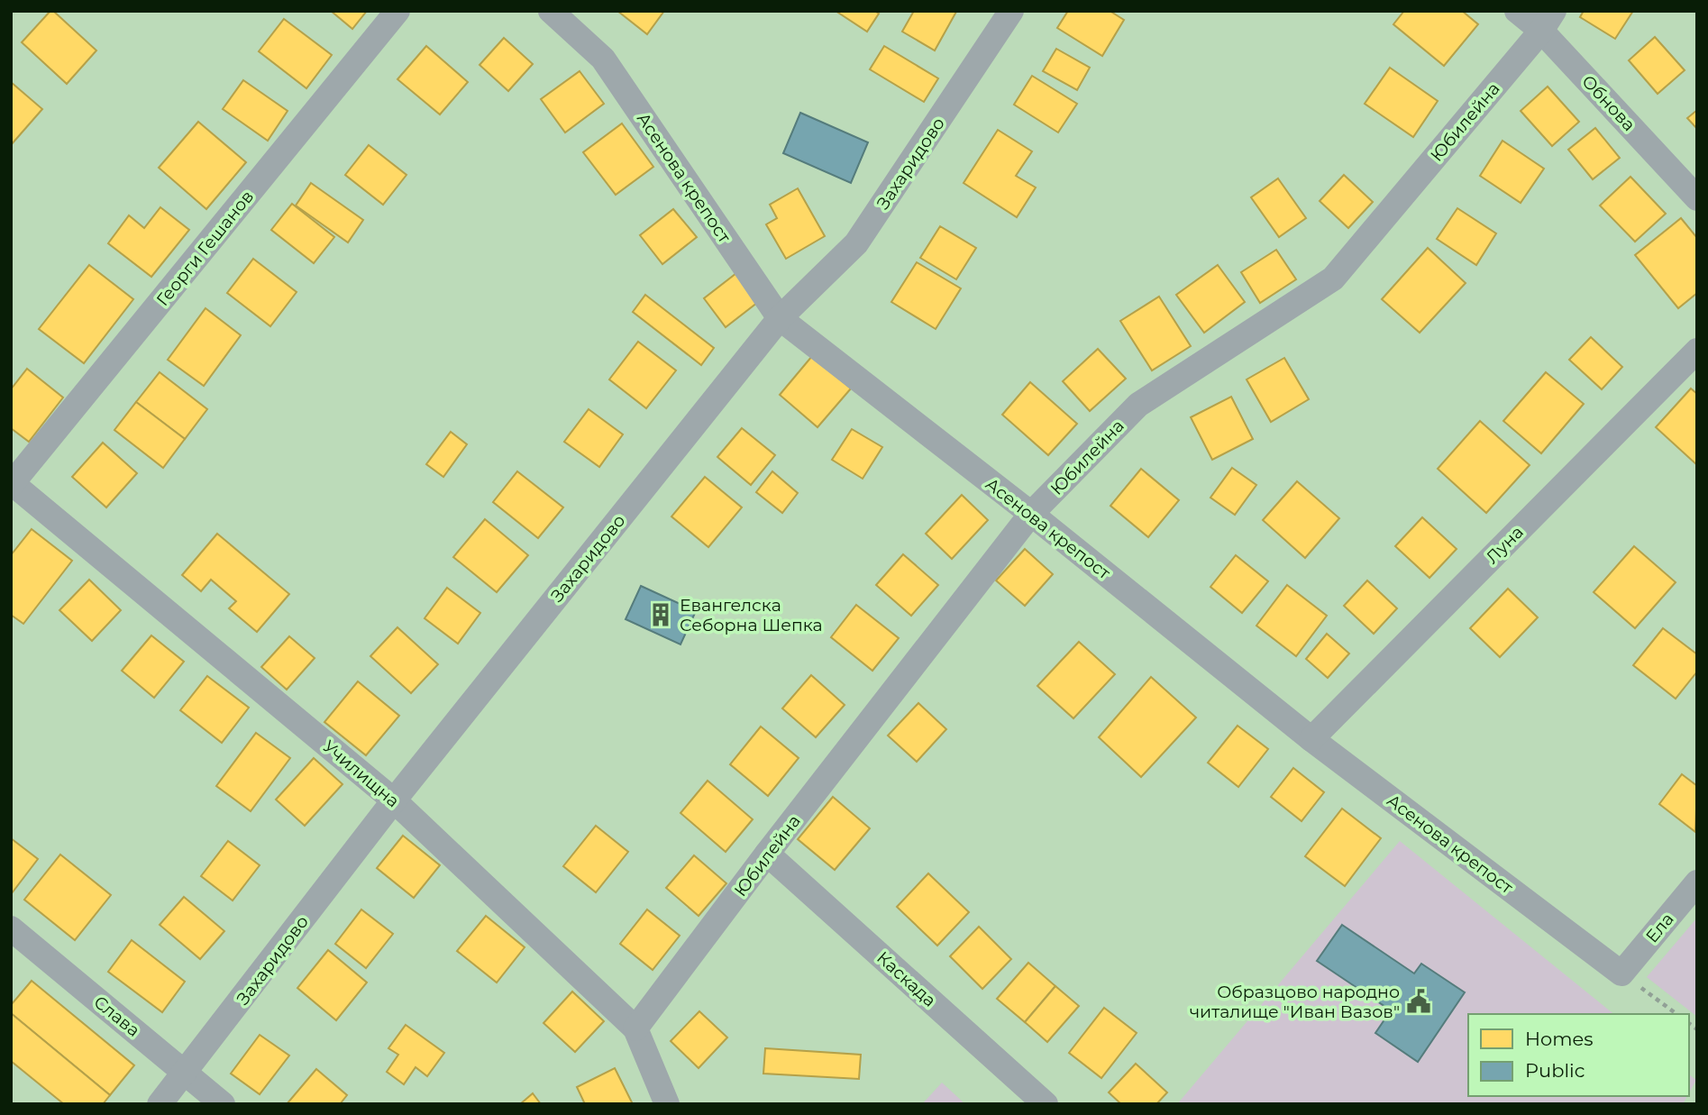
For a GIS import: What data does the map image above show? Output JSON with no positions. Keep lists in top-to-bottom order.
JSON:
{
  "streets": {
    "street": [
      "Обнова",
      "Юбилейна",
      "Захаридово",
      "Асенова крепост",
      "Георги Гешанов",
      "Луна",
      "Училищна",
      "Ела",
      "Каскада",
      "Слава"
    ]
  },
  "crossings": [
    ["Обнова", "Юбилейна"],
    ["Юбилейна", "Асенова крепост"],
    ["Юбилейна", "Училищна"],
    ["Юбилейна", "Каскада"],
    ["Захаридово", "Асенова крепост"],
    ["Захаридово", "Училищна"],
    ["Захаридово", "Слава"],
    ["Асенова крепост", "Луна"],
    ["Асенова крепост", "Ела"],
    ["Георги Гешанов", "Училищна"]
  ],
  "places": {
    "building": ["Евангелска Себорна Шепка"],
    "public building": ["Образцово народно читалище \"Иван Вазов\""]
  },
  "legend": ["Homes", "Public"]
}
